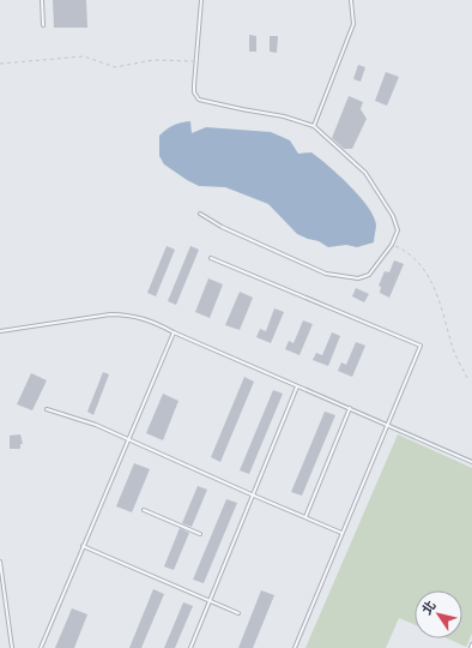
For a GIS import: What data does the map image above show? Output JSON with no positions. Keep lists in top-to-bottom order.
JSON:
{
  "north": "top left"
}
